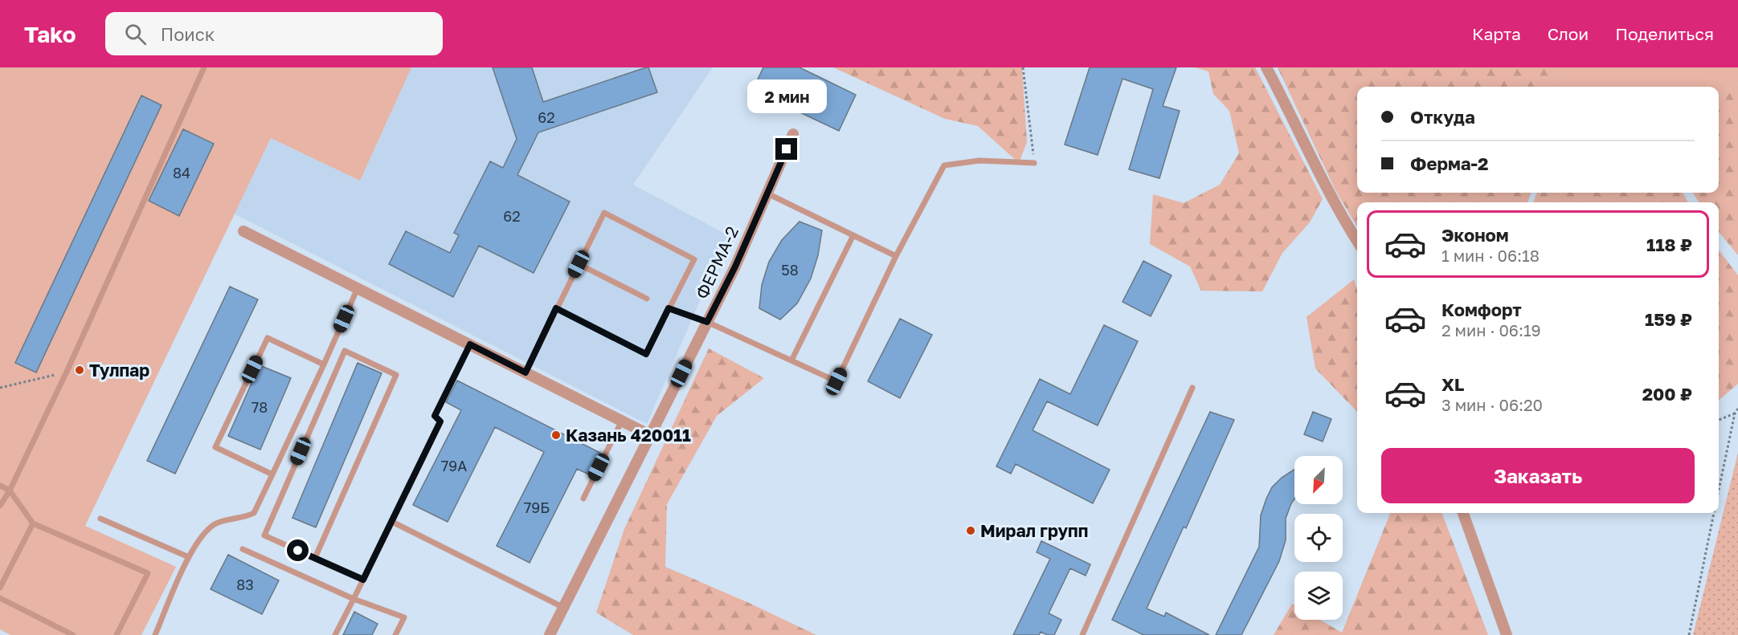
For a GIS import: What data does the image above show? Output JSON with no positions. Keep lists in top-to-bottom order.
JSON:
{
  "streets": {
    "street": ["ФЕРМА-2"]
  },
  "places": ["Тулпар", "Казань 420011", "Мирал групп"],
  "house_numbers": [
    "62",
    "84",
    "62",
    "58",
    "78",
    "79А",
    "79Б",
    "83"
  ],
  "north": "bottom left",
  "page": {
    "header": "Tako",
    "search": "Поиск",
    "nav": ["Карта", "Слои", "Поделиться"],
    "bubble": "2 мин",
    "banner": ["Откуда", "Ферма-2"],
    "list": [
      {
        "name": "Эконом",
        "note": "1 мин · 06:18",
        "value": "118 ₽"
      },
      {
        "name": "Комфорт",
        "note": "2 мин · 06:19",
        "value": "159 ₽"
      },
      {
        "name": "XL",
        "note": "3 мин · 06:20",
        "value": "200 ₽"
      }
    ],
    "buttons": "Заказать"
  }
}
